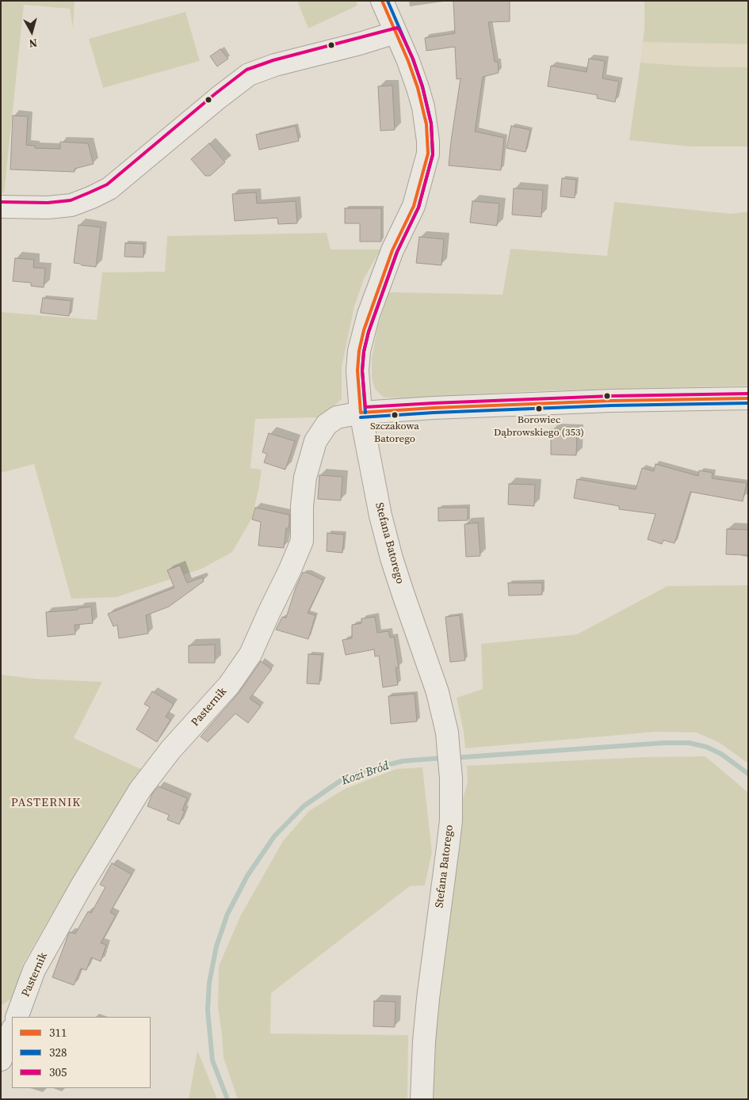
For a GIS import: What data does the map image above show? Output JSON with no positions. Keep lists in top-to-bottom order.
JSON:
{
  "streets": {
    "street": ["Stefana Batorego", "Pasternik"]
  },
  "crossings": [
    ["Stefana Batorego", "Pasternik"]
  ],
  "districts": ["PASTERNIK"],
  "water": ["Kozi Bród"],
  "places": ["Borowiec Dąbrowskiego (353)", "Szczakowa Batorego"],
  "lines": ["transit line 311", "transit line 328", "transit line 305"],
  "legend": ["311", "328", "305"],
  "north": "bottom"
}
